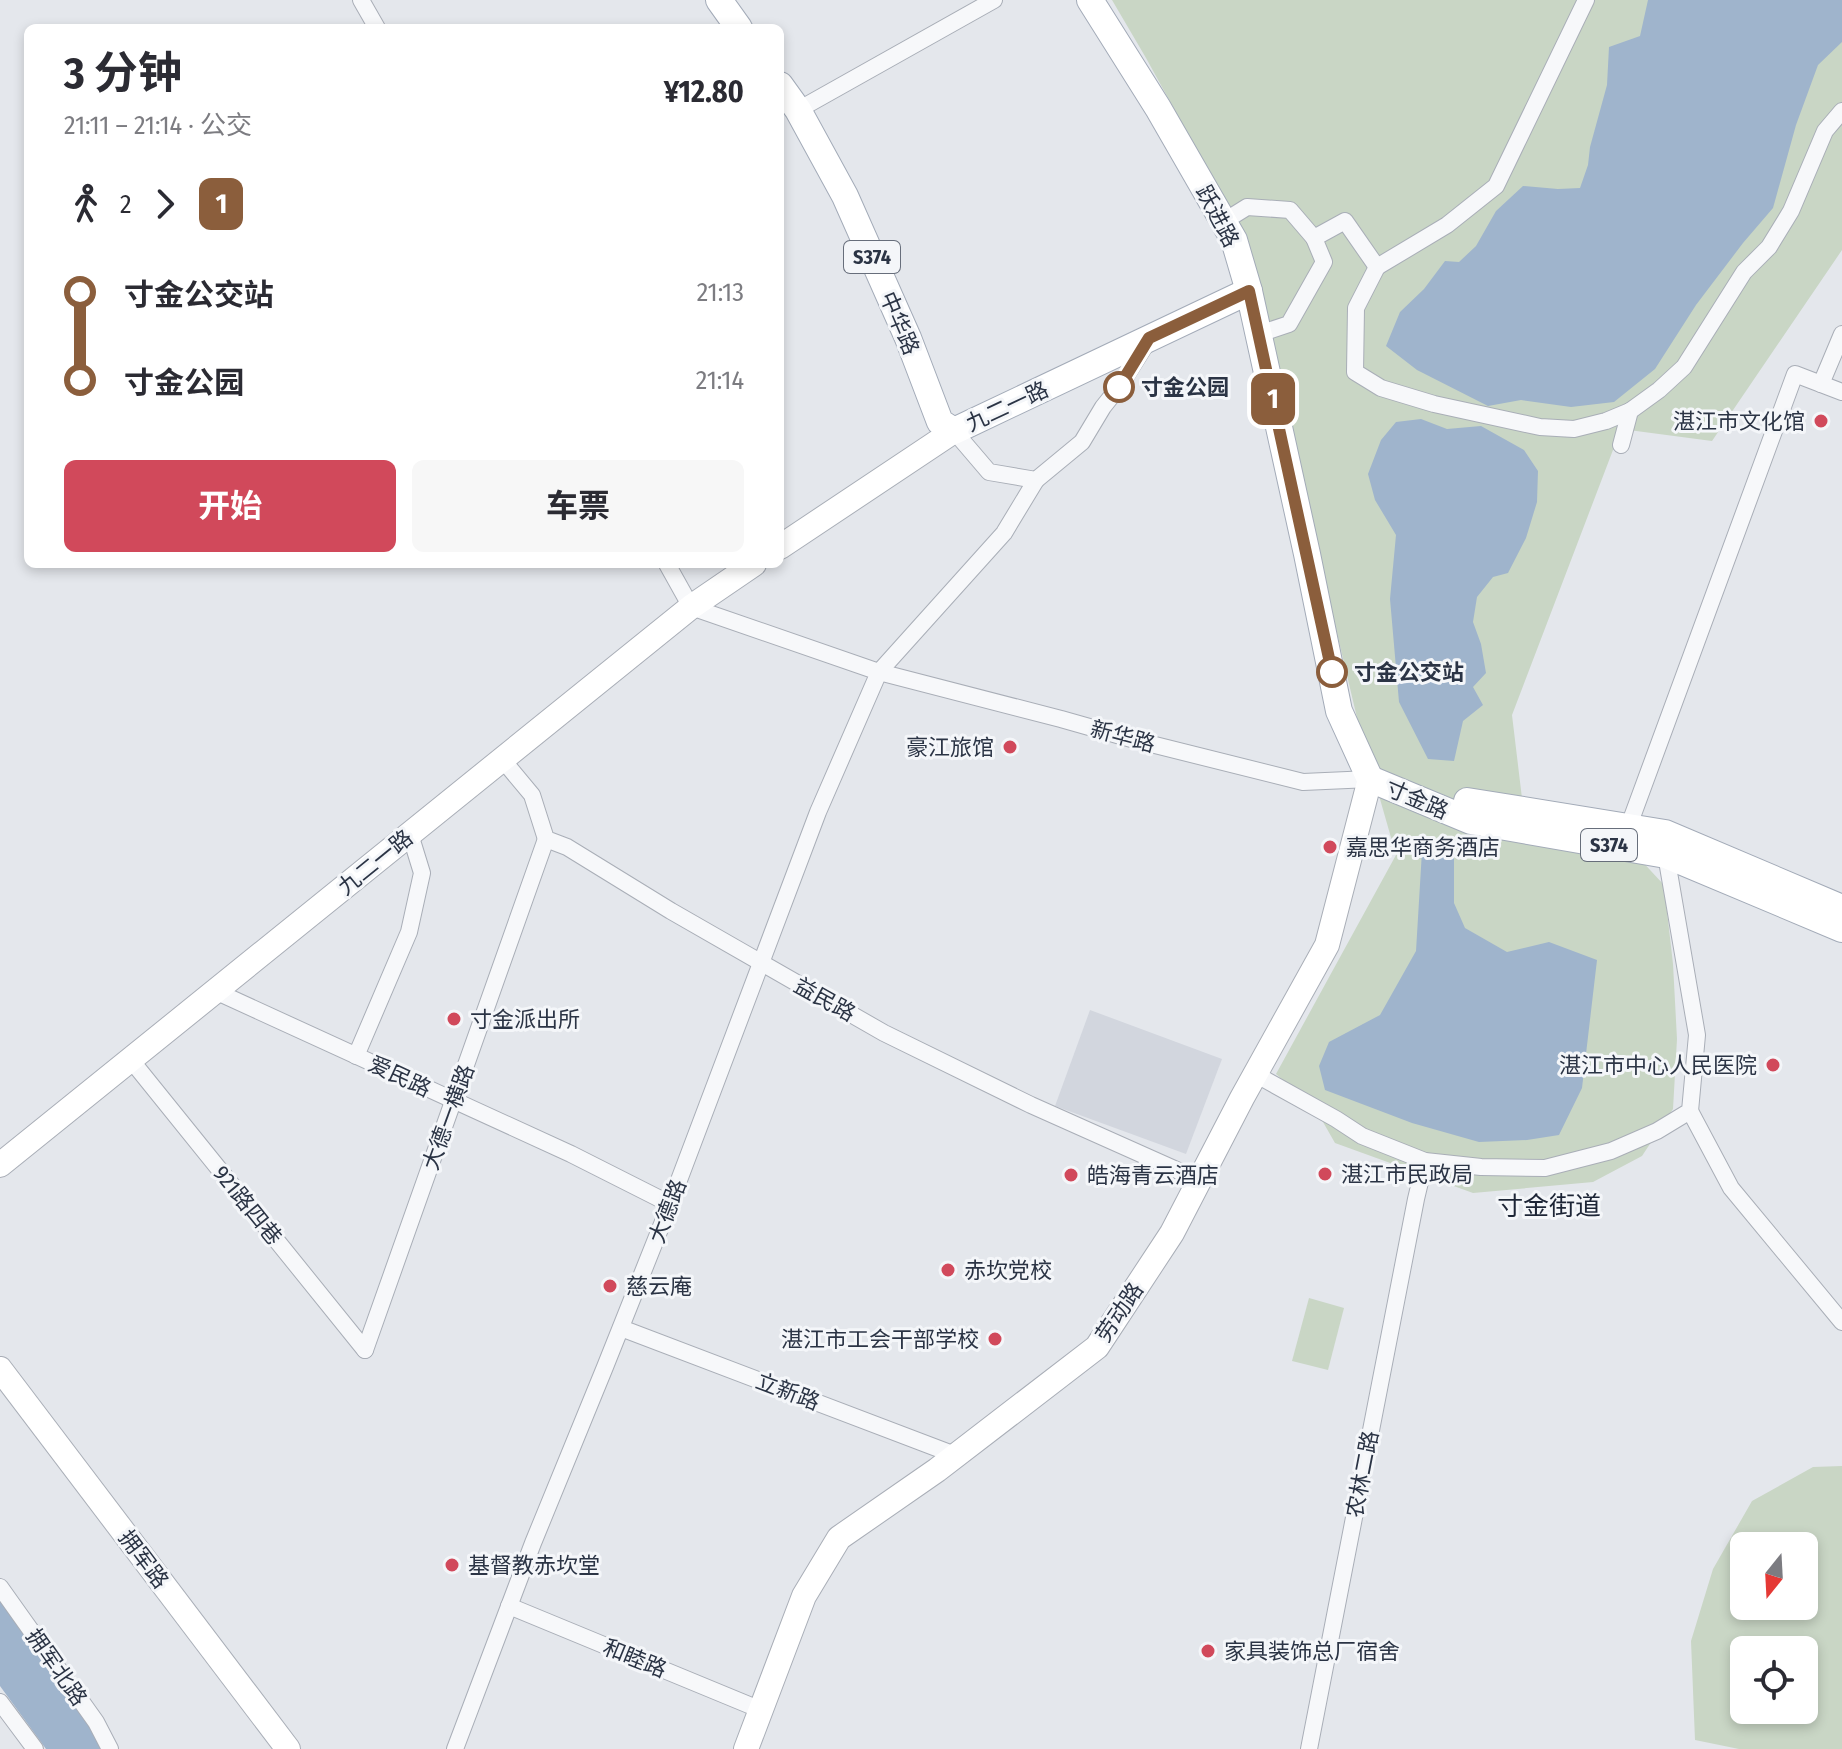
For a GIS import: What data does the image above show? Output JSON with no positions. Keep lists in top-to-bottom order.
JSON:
{
  "streets": {
    "main road": [
      "跃进路",
      "S374",
      "中华路",
      "九二一路",
      "寸金路"
    ],
    "street": [
      "新华路",
      "益民路",
      "爱民路",
      "大德一横路",
      "921路四巷",
      "大德路",
      "劳动路",
      "立新路",
      "农林二路",
      "拥军路",
      "和睦路",
      "拥军北路"
    ]
  },
  "crossings": [
    ["跃进路", "九二一路"],
    ["跃进路", "新华路"],
    ["跃进路", "寸金路"],
    ["跃进路", "劳动路"],
    ["中华路", "九二一路"],
    ["九二一路", "新华路"],
    ["九二一路", "爱民路"],
    ["九二一路", "921路四巷"],
    ["九二一路", "大德路"],
    ["新华路", "寸金路"],
    ["新华路", "大德路"],
    ["新华路", "劳动路"],
    ["寸金路", "劳动路"],
    ["益民路", "大德一横路"],
    ["益民路", "大德路"],
    ["益民路", "劳动路"],
    ["爱民路", "大德一横路"],
    ["爱民路", "大德路"],
    ["大德一横路", "921路四巷"],
    ["大德路", "立新路"],
    ["大德路", "和睦路"],
    ["劳动路", "立新路"],
    ["劳动路", "和睦路"]
  ],
  "districts": ["寸金街道"],
  "places": [
    "寸金公园",
    "湛江市文化馆",
    "寸金公交站",
    "豪江旅馆",
    "嘉思华商务酒店",
    "寸金派出所",
    "湛江市中心人民医院",
    "湛江市民政局",
    "皓海青云酒店",
    "赤坎党校",
    "慈云庵",
    "湛江市工会干部学校",
    "基督教赤坎堂",
    "家具装饰总厂宿舍"
  ],
  "lines": ["bus line 1"],
  "north": "bottom",
  "page": {
    "on_map": "1",
    "heading": ["3 分钟", "21:11 – 21:14 · 公交", "¥12.80"],
    "legs": ["2", "1"],
    "list": [
      {
        "name": "寸金公交站",
        "value": "21:13"
      },
      {
        "name": "寸金公园",
        "value": "21:14"
      }
    ],
    "buttons": ["开始", "车票"]
  }
}
